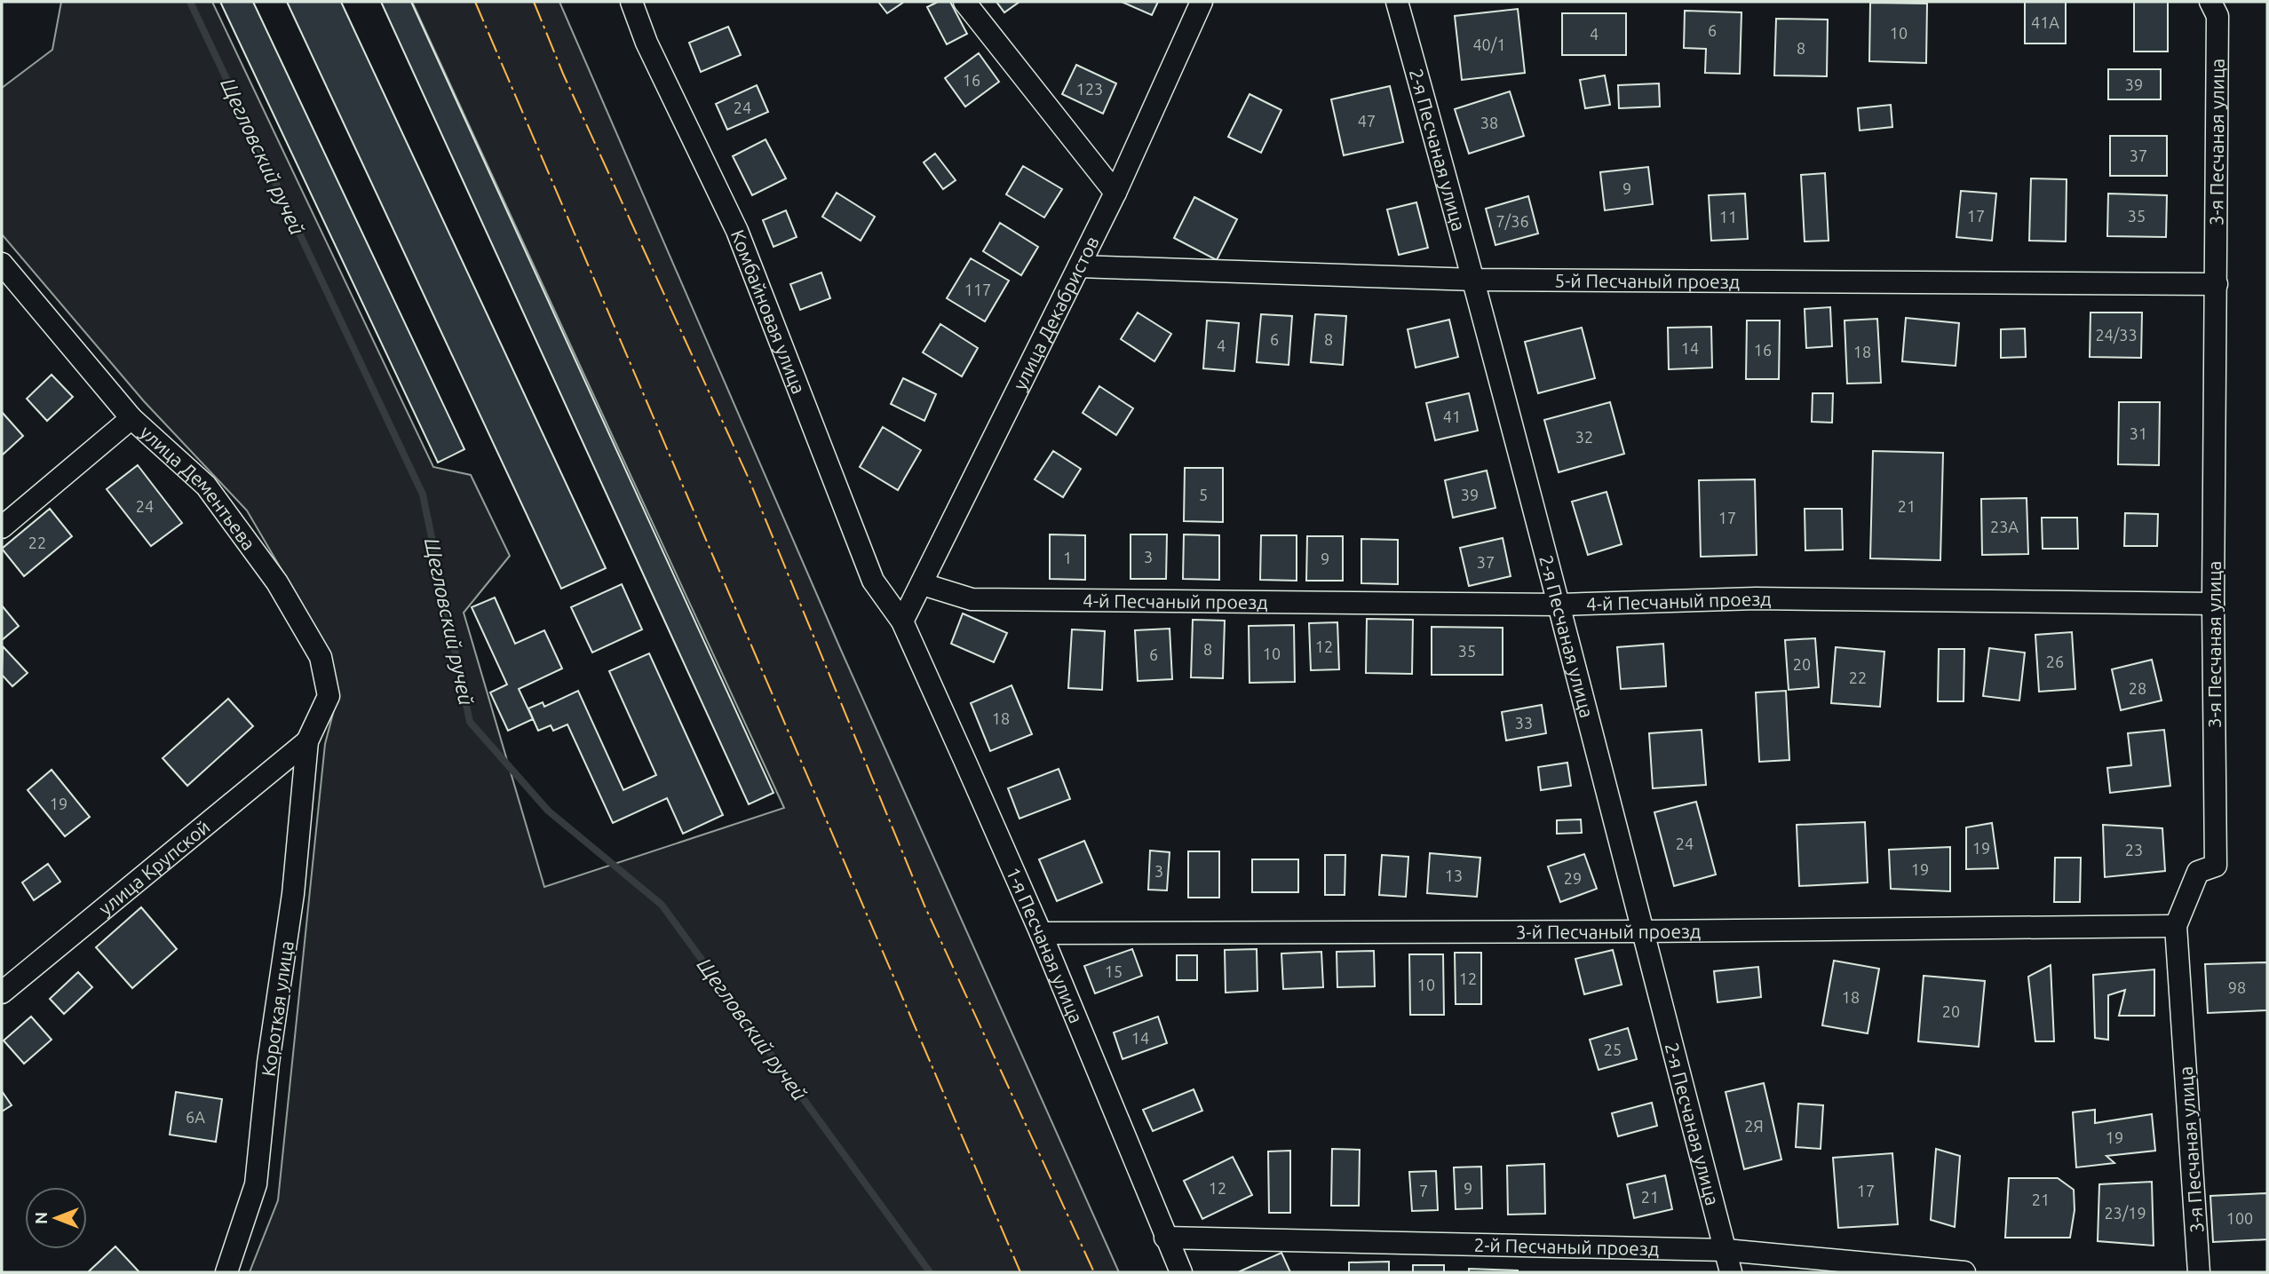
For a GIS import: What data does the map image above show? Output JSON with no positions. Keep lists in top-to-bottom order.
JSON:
{
  "streets": {
    "street": [
      "3-я Песчаная улица",
      "2-я Песчаная улица",
      "5-й Песчаный проезд",
      "Комбайновая улица",
      "улица Декабристов",
      "улица Дементьева",
      "4-й Песчаный проезд",
      "улица Крупской",
      "3-й Песчаный проезд",
      "1-я Песчаная улица",
      "Короткая улица",
      "2-й Песчаный проезд"
    ]
  },
  "crossings": [
    ["3-я Песчаная улица", "5-й Песчаный проезд"],
    ["3-я Песчаная улица", "4-й Песчаный проезд"],
    ["3-я Песчаная улица", "3-й Песчаный проезд"],
    ["2-я Песчаная улица", "5-й Песчаный проезд"],
    ["2-я Песчаная улица", "4-й Песчаный проезд"],
    ["2-я Песчаная улица", "3-й Песчаный проезд"],
    ["2-я Песчаная улица", "2-й Песчаный проезд"],
    ["5-й Песчаный проезд", "улица Декабристов"],
    ["Комбайновая улица", "улица Декабристов"],
    ["Комбайновая улица", "1-я Песчаная улица"],
    ["улица Декабристов", "4-й Песчаный проезд"],
    ["улица Декабристов", "1-я Песчаная улица"],
    ["улица Дементьева", "улица Крупской"],
    ["улица Дементьева", "Короткая улица"],
    ["улица Крупской", "Короткая улица"],
    ["3-й Песчаный проезд", "1-я Песчаная улица"],
    ["1-я Песчаная улица", "2-й Песчаный проезд"]
  ],
  "water": ["Щегловский ручей"],
  "house_numbers": [
    "41А",
    "6",
    "10",
    "4",
    "40/1",
    "8",
    "16",
    "39",
    "123",
    "24",
    "47",
    "38",
    "37",
    "9",
    "17",
    "35",
    "11",
    "7/36",
    "117",
    "24/33",
    "6",
    "8",
    "4",
    "14",
    "16",
    "18",
    "41",
    "31",
    "32",
    "5",
    "39",
    "24",
    "21",
    "17",
    "23А",
    "22",
    "3",
    "1",
    "9",
    "37",
    "12",
    "8",
    "35",
    "10",
    "6",
    "26",
    "20",
    "22",
    "28",
    "18",
    "33",
    "19",
    "24",
    "19",
    "23",
    "19",
    "3",
    "13",
    "29",
    "15",
    "12",
    "10",
    "98",
    "18",
    "20",
    "14",
    "25",
    "6А",
    "2Я",
    "19",
    "12",
    "9",
    "7",
    "17",
    "21",
    "21",
    "23/19",
    "100"
  ],
  "north": "left"
}
